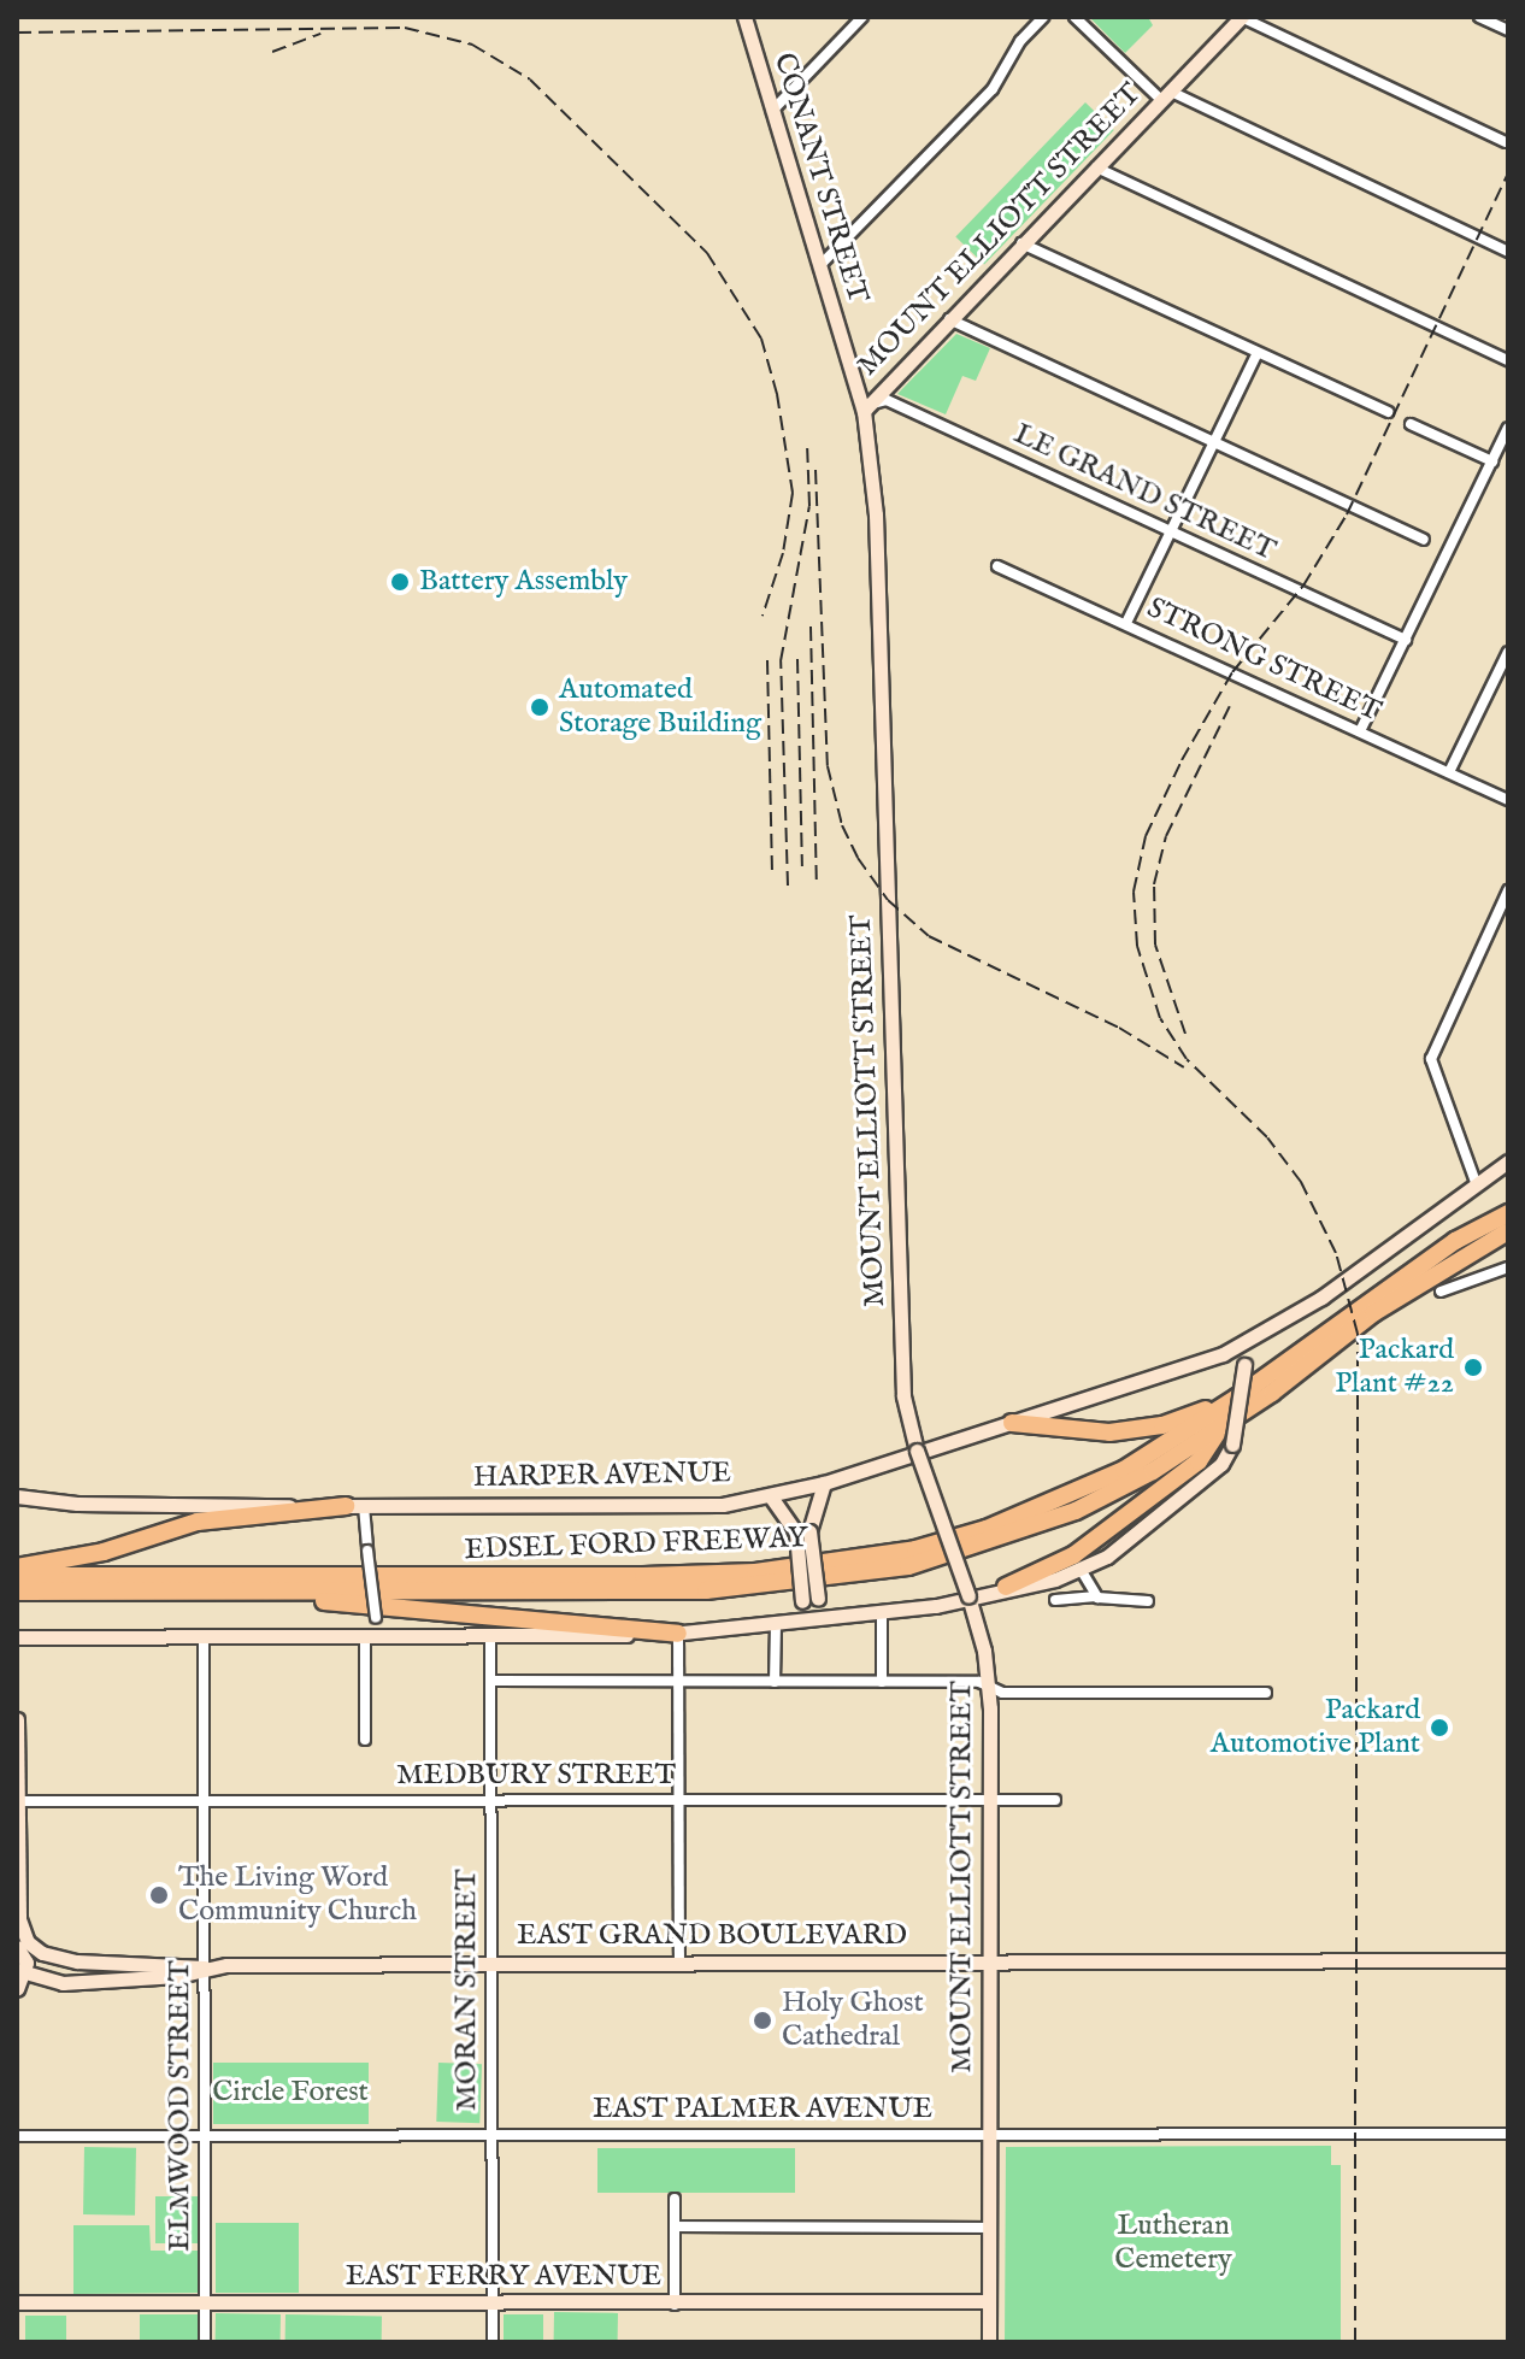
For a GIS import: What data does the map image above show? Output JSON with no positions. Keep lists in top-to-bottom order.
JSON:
{
  "streets": {
    "highway": ["EDSEL FORD FREEWAY"],
    "main road": [
      "CONANT STREET",
      "MOUNT ELLIOTT STREET",
      "HARPER AVENUE",
      "EAST GRAND BOULEVARD",
      "EAST FERRY AVENUE"
    ],
    "street": [
      "LE GRAND STREET",
      "STRONG STREET",
      "MEDBURY STREET",
      "MORAN STREET",
      "ELMWOOD STREET",
      "EAST PALMER AVENUE"
    ]
  },
  "crossings": [
    ["CONANT STREET", "MOUNT ELLIOTT STREET"],
    ["CONANT STREET", "LE GRAND STREET"],
    ["MOUNT ELLIOTT STREET", "LE GRAND STREET"],
    ["MOUNT ELLIOTT STREET", "HARPER AVENUE"],
    ["MOUNT ELLIOTT STREET", "MEDBURY STREET"],
    ["MOUNT ELLIOTT STREET", "EAST GRAND BOULEVARD"],
    ["MOUNT ELLIOTT STREET", "EAST PALMER AVENUE"],
    ["MOUNT ELLIOTT STREET", "EAST FERRY AVENUE"],
    ["MEDBURY STREET", "EAST GRAND BOULEVARD"],
    ["MEDBURY STREET", "MORAN STREET"],
    ["MEDBURY STREET", "ELMWOOD STREET"],
    ["EAST GRAND BOULEVARD", "MORAN STREET"],
    ["EAST GRAND BOULEVARD", "ELMWOOD STREET"],
    ["MORAN STREET", "EAST PALMER AVENUE"],
    ["MORAN STREET", "EAST FERRY AVENUE"],
    ["ELMWOOD STREET", "EAST PALMER AVENUE"],
    ["ELMWOOD STREET", "EAST FERRY AVENUE"]
  ],
  "parks": ["Circle Forest", "Lutheran Cemetery"],
  "places": [
    "Battery Assembly",
    "Automated Storage Building",
    "Packard Plant #22",
    "Packard Automotive Plant",
    "The Living Word Community Church",
    "Holy Ghost Cathedral"
  ]
}
